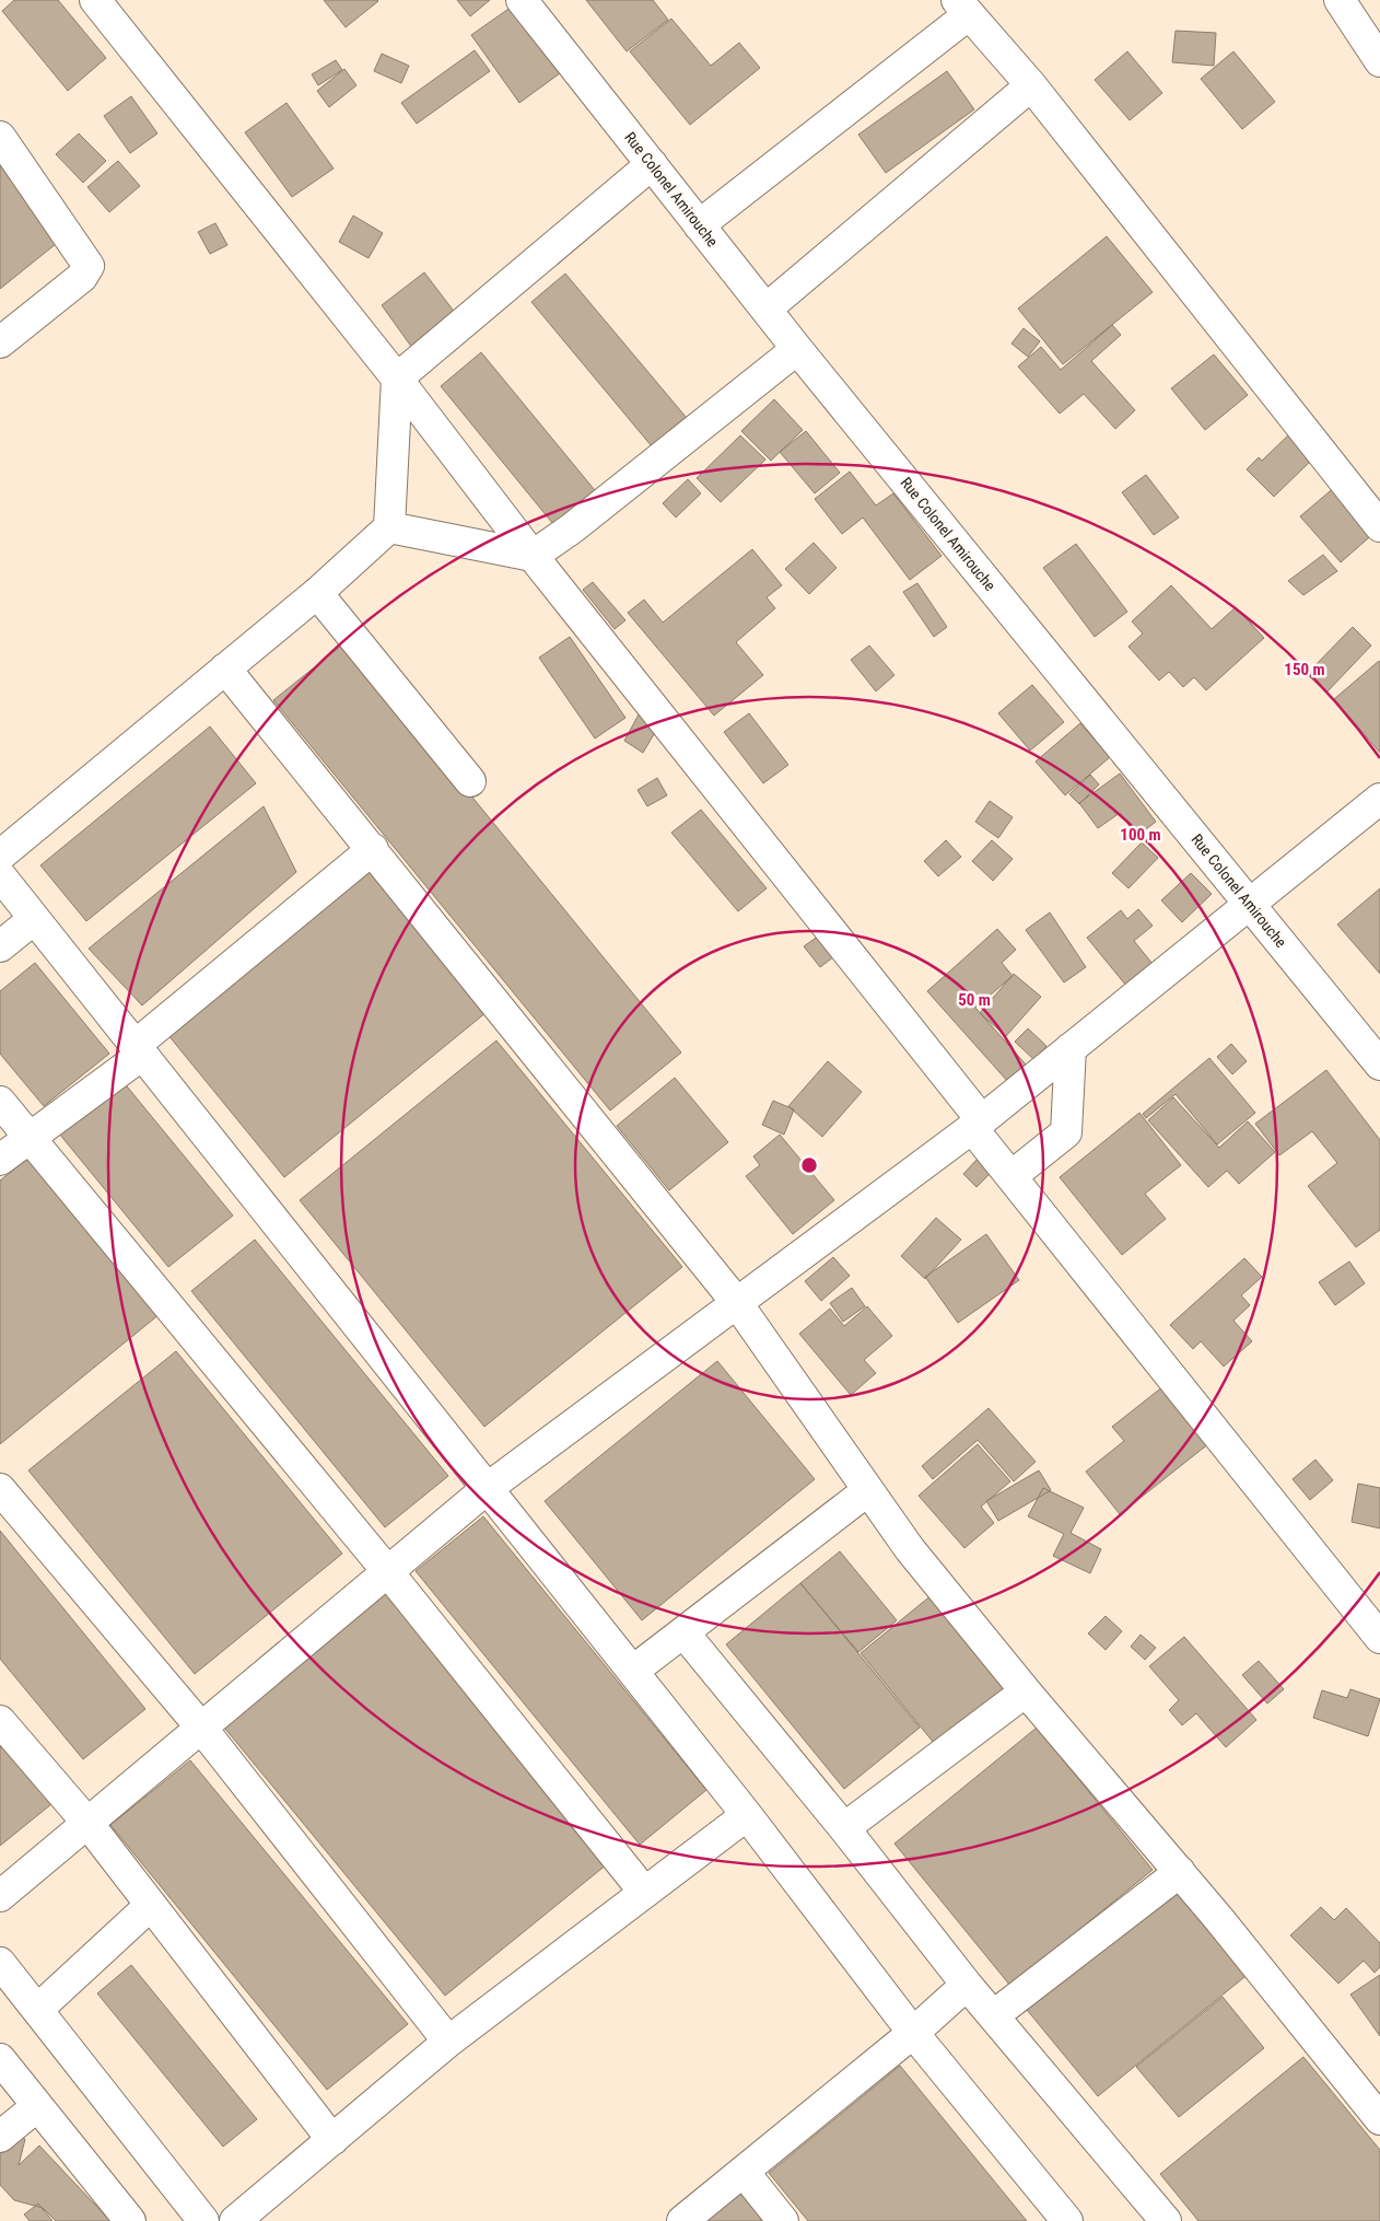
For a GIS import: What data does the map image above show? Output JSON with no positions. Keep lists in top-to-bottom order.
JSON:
{
  "streets": {
    "main road": ["Rue Colonel Amirouche"]
  },
  "rings": ["150 m", "100 m", "50 m"]
}
